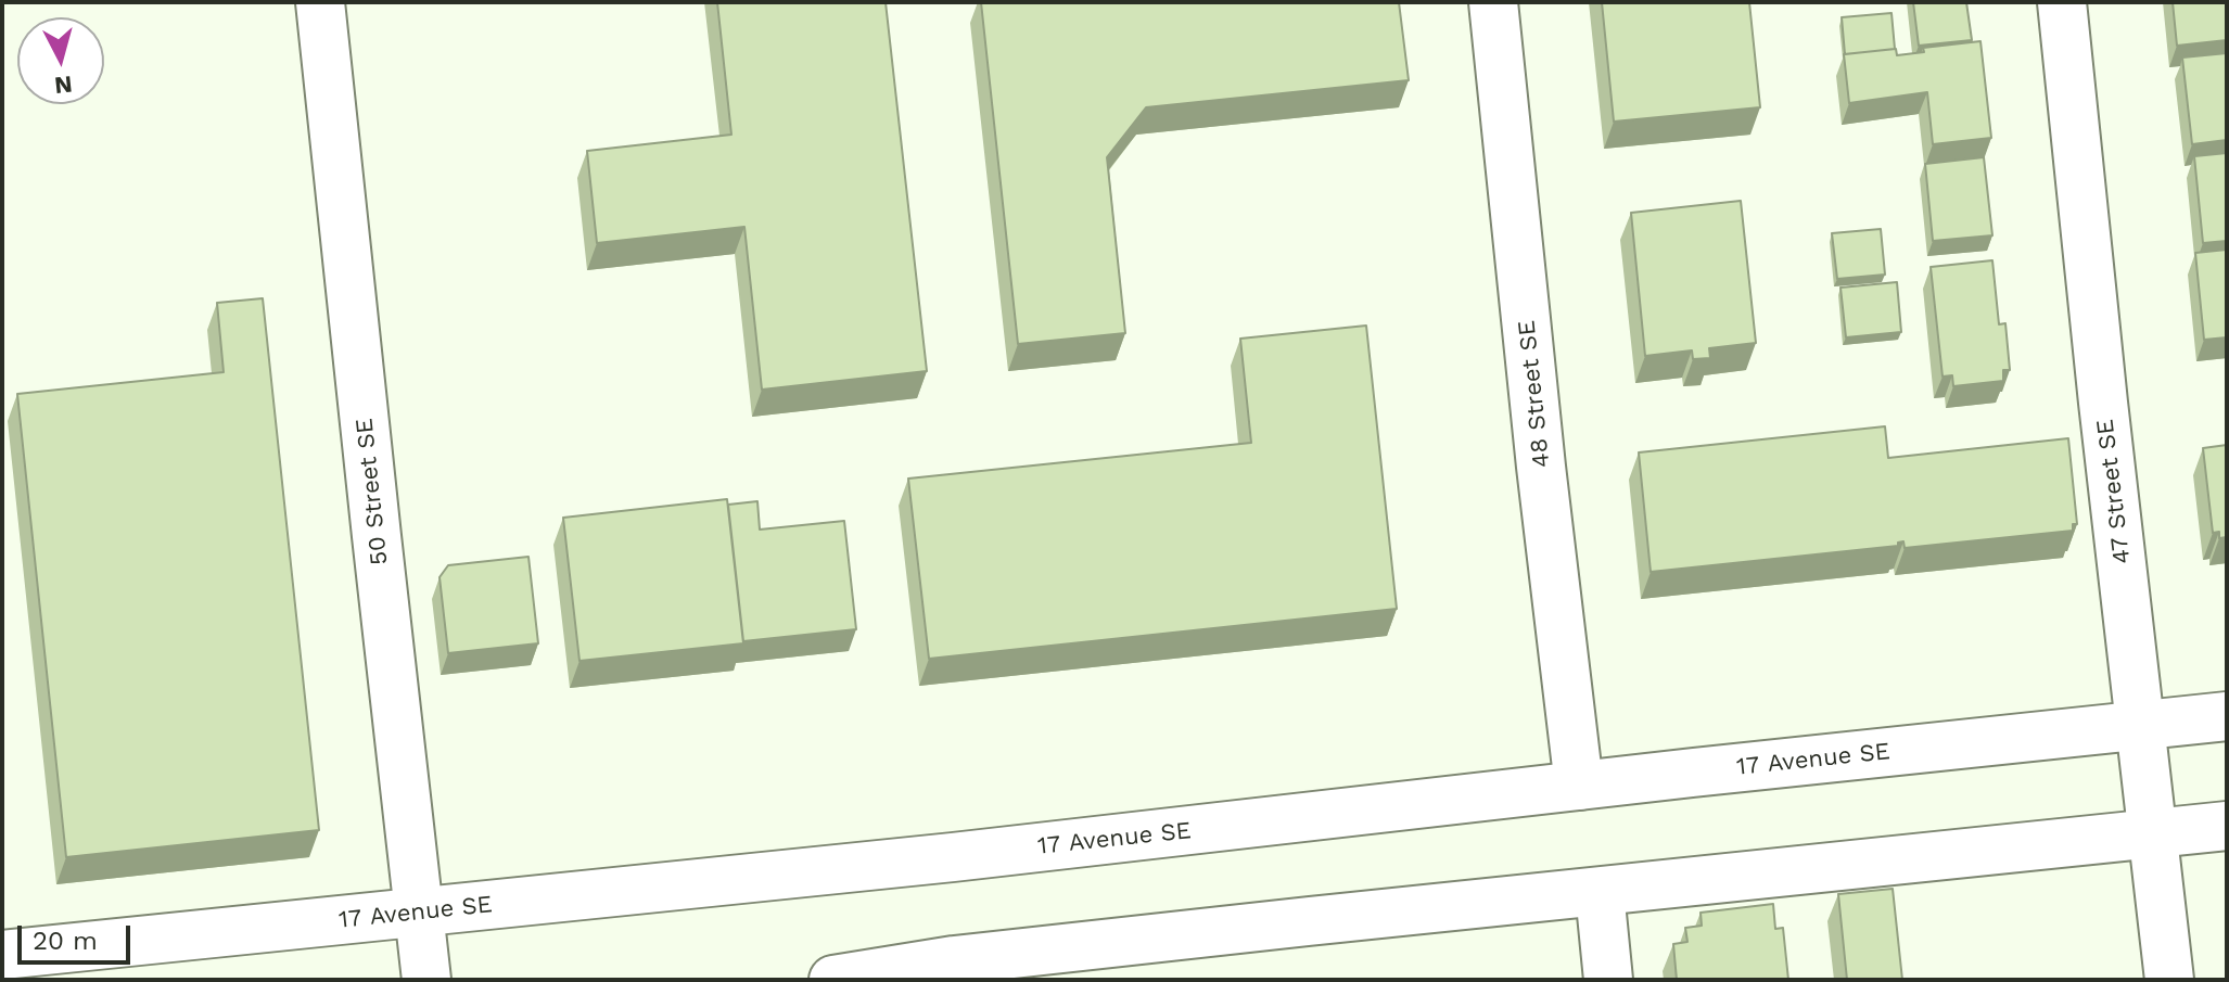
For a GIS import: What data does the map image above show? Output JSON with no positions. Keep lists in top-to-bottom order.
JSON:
{
  "streets": {
    "main road": [
      "48 Street SE",
      "50 Street SE",
      "47 Street SE",
      "17 Avenue SE"
    ]
  },
  "crossings": [
    ["48 Street SE", "17 Avenue SE"],
    ["50 Street SE", "17 Avenue SE"],
    ["47 Street SE", "17 Avenue SE"]
  ],
  "scale_bar": "20 m",
  "north": "bottom"
}
